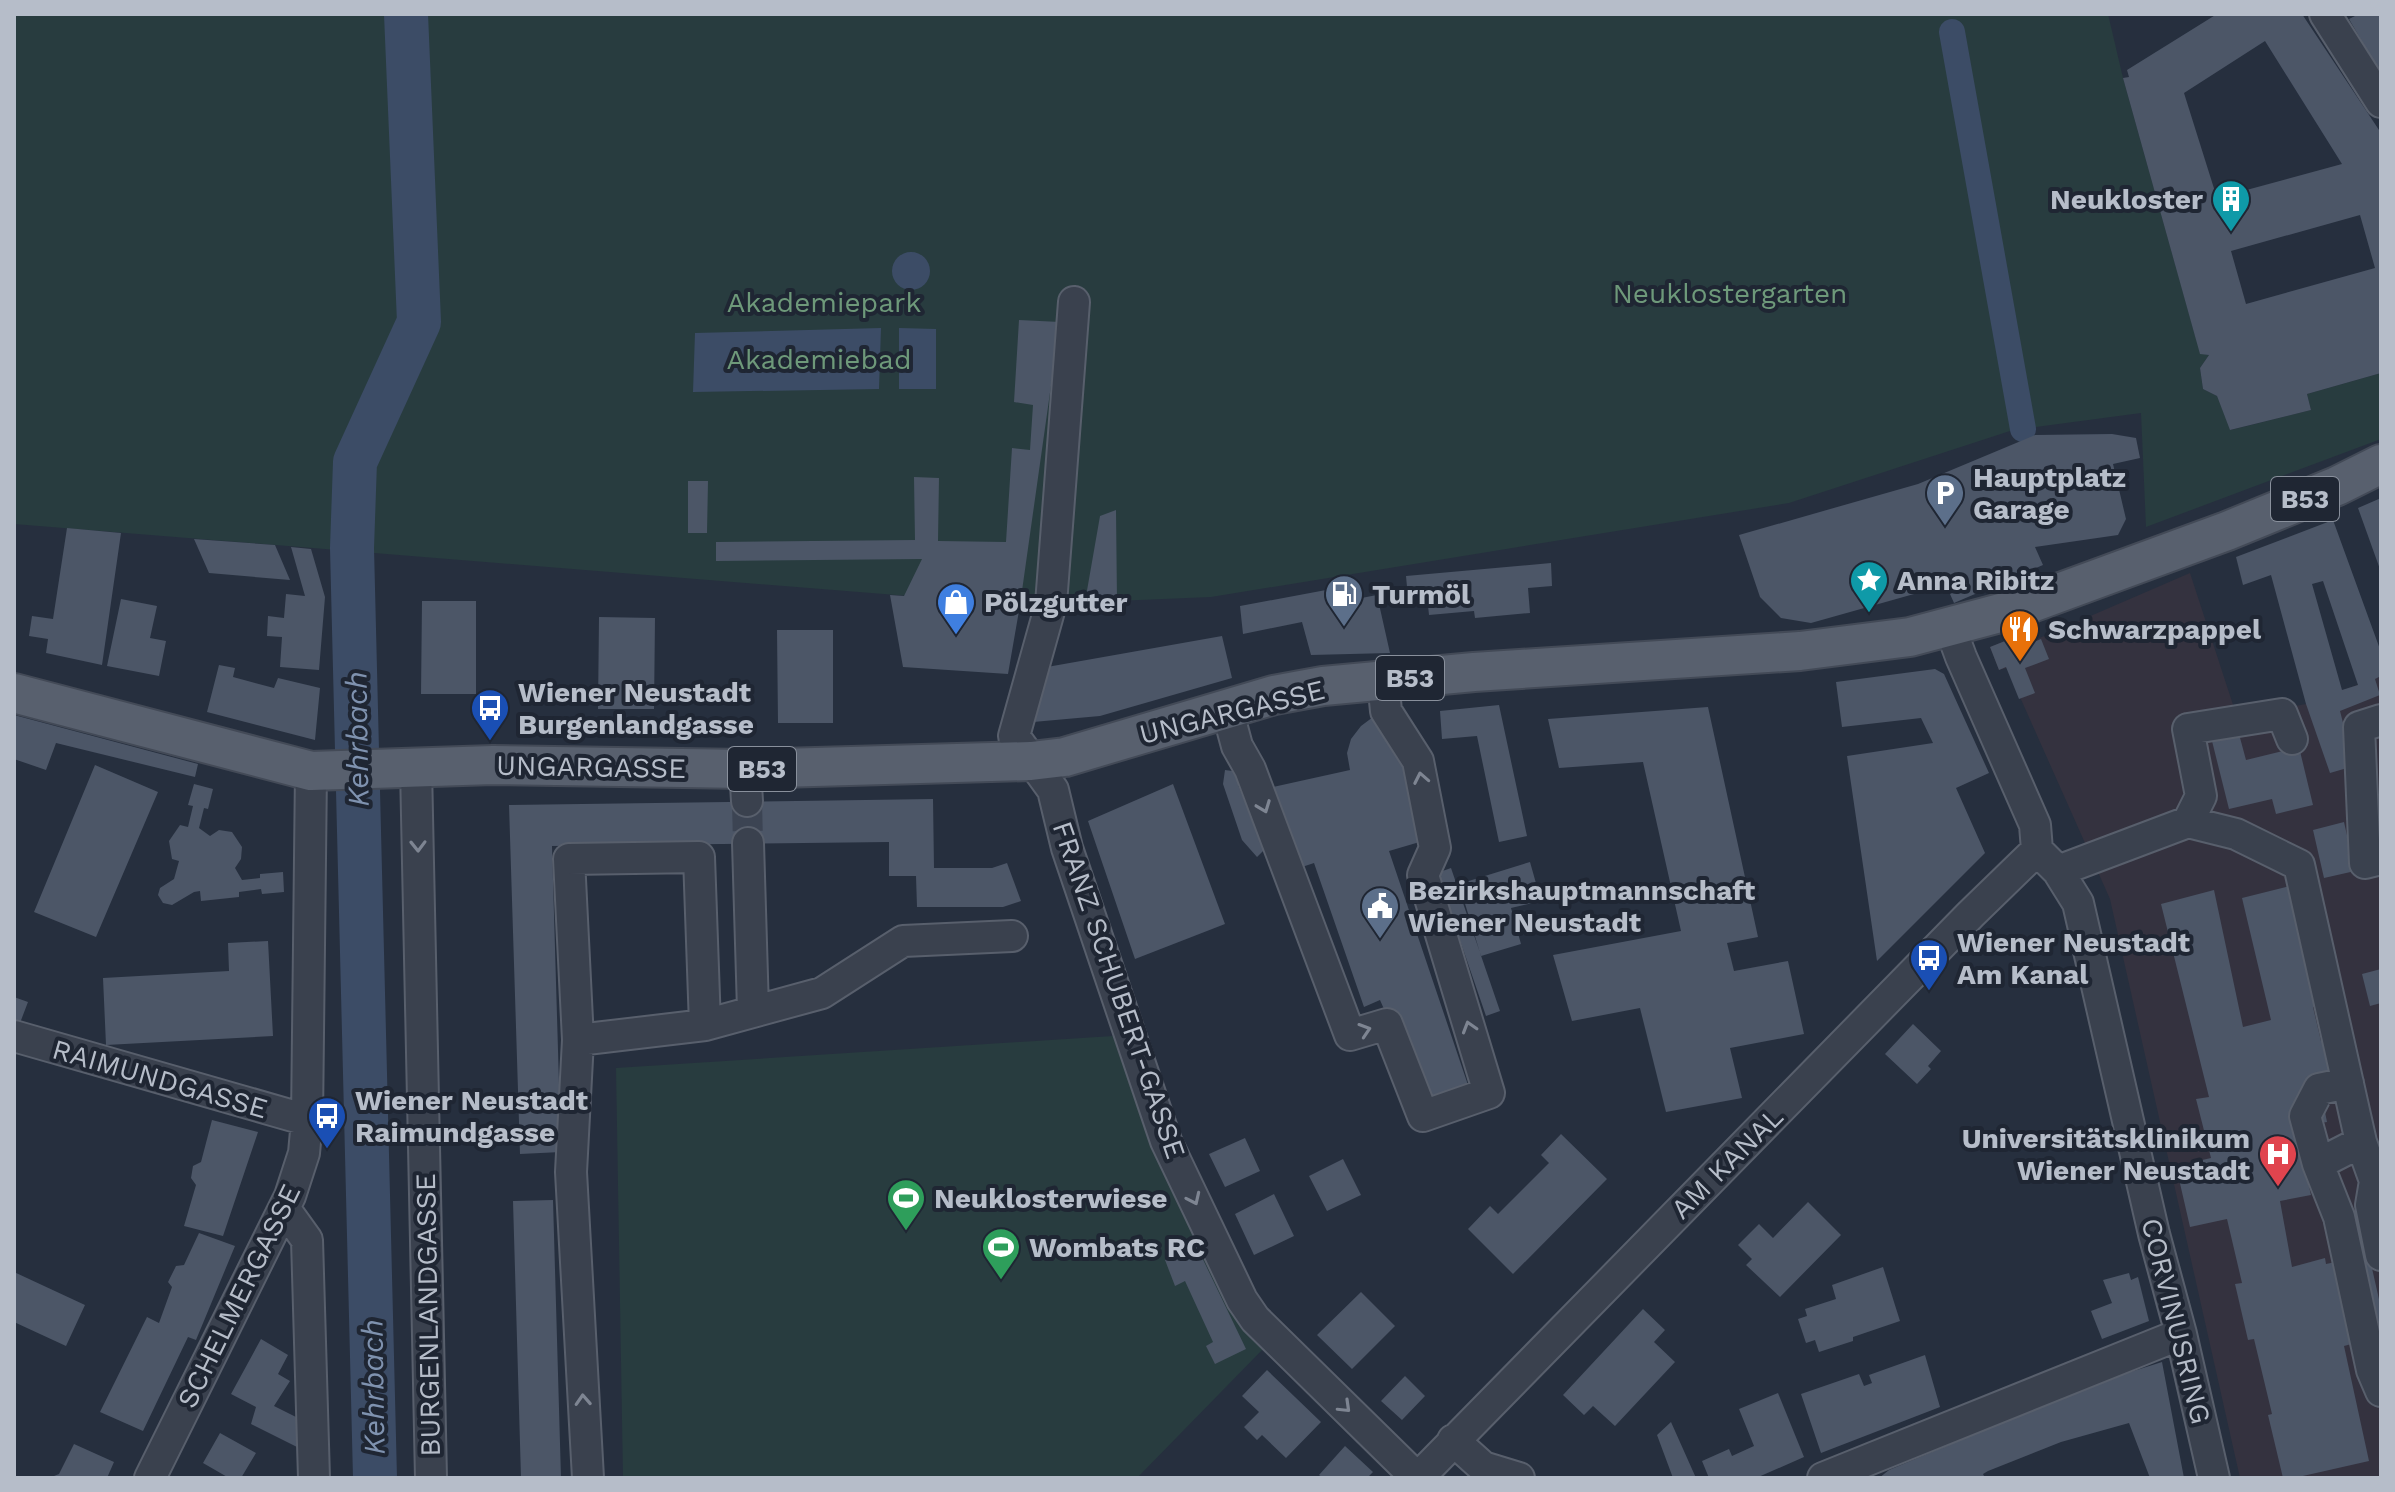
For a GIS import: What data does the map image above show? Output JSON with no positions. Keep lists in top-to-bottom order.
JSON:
{
  "streets": {
    "main road": ["B53", "UNGARGASSE"],
    "street": [
      "FRANZ SCHUBERT-GASSE",
      "RAIMUNDGASSE",
      "AM KANAL",
      "SCHELMERGASSE",
      "BURGENLANDGASSE",
      "CORVINUSRING"
    ]
  },
  "crossings": [
    ["B53", "UNGARGASSE"],
    ["B53", "SCHELMERGASSE"],
    ["UNGARGASSE", "FRANZ SCHUBERT-GASSE"],
    ["UNGARGASSE", "SCHELMERGASSE"],
    ["UNGARGASSE", "BURGENLANDGASSE"],
    ["UNGARGASSE", "CORVINUSRING"],
    ["FRANZ SCHUBERT-GASSE", "AM KANAL"],
    ["RAIMUNDGASSE", "SCHELMERGASSE"],
    ["AM KANAL", "CORVINUSRING"]
  ],
  "one_way": ["FRANZ SCHUBERT-GASSE"],
  "water": ["Kehrbach"],
  "parks": ["Neuklostergarten", "Akademiepark", "Akademiebad"],
  "places": {
    "building": ["Neukloster"],
    "parking": ["Hauptplatz Garage"],
    "place": ["Anna Ribitz"],
    "fuel station": ["Turmöl"],
    "shop": ["Pölzgutter"],
    "restaurant": ["Schwarzpappel"],
    "bus stop": ["Wiener Neustadt Burgenlandgasse", "Wiener Neustadt Am Kanal", "Wiener Neustadt Raimundgasse"],
    "public building": ["Bezirkshauptmannschaft Wiener Neustadt"],
    "hospital": ["Universitätsklinikum Wiener Neustadt"],
    "sports": ["Neuklosterwiese", "Wombats RC"]
  }
}
